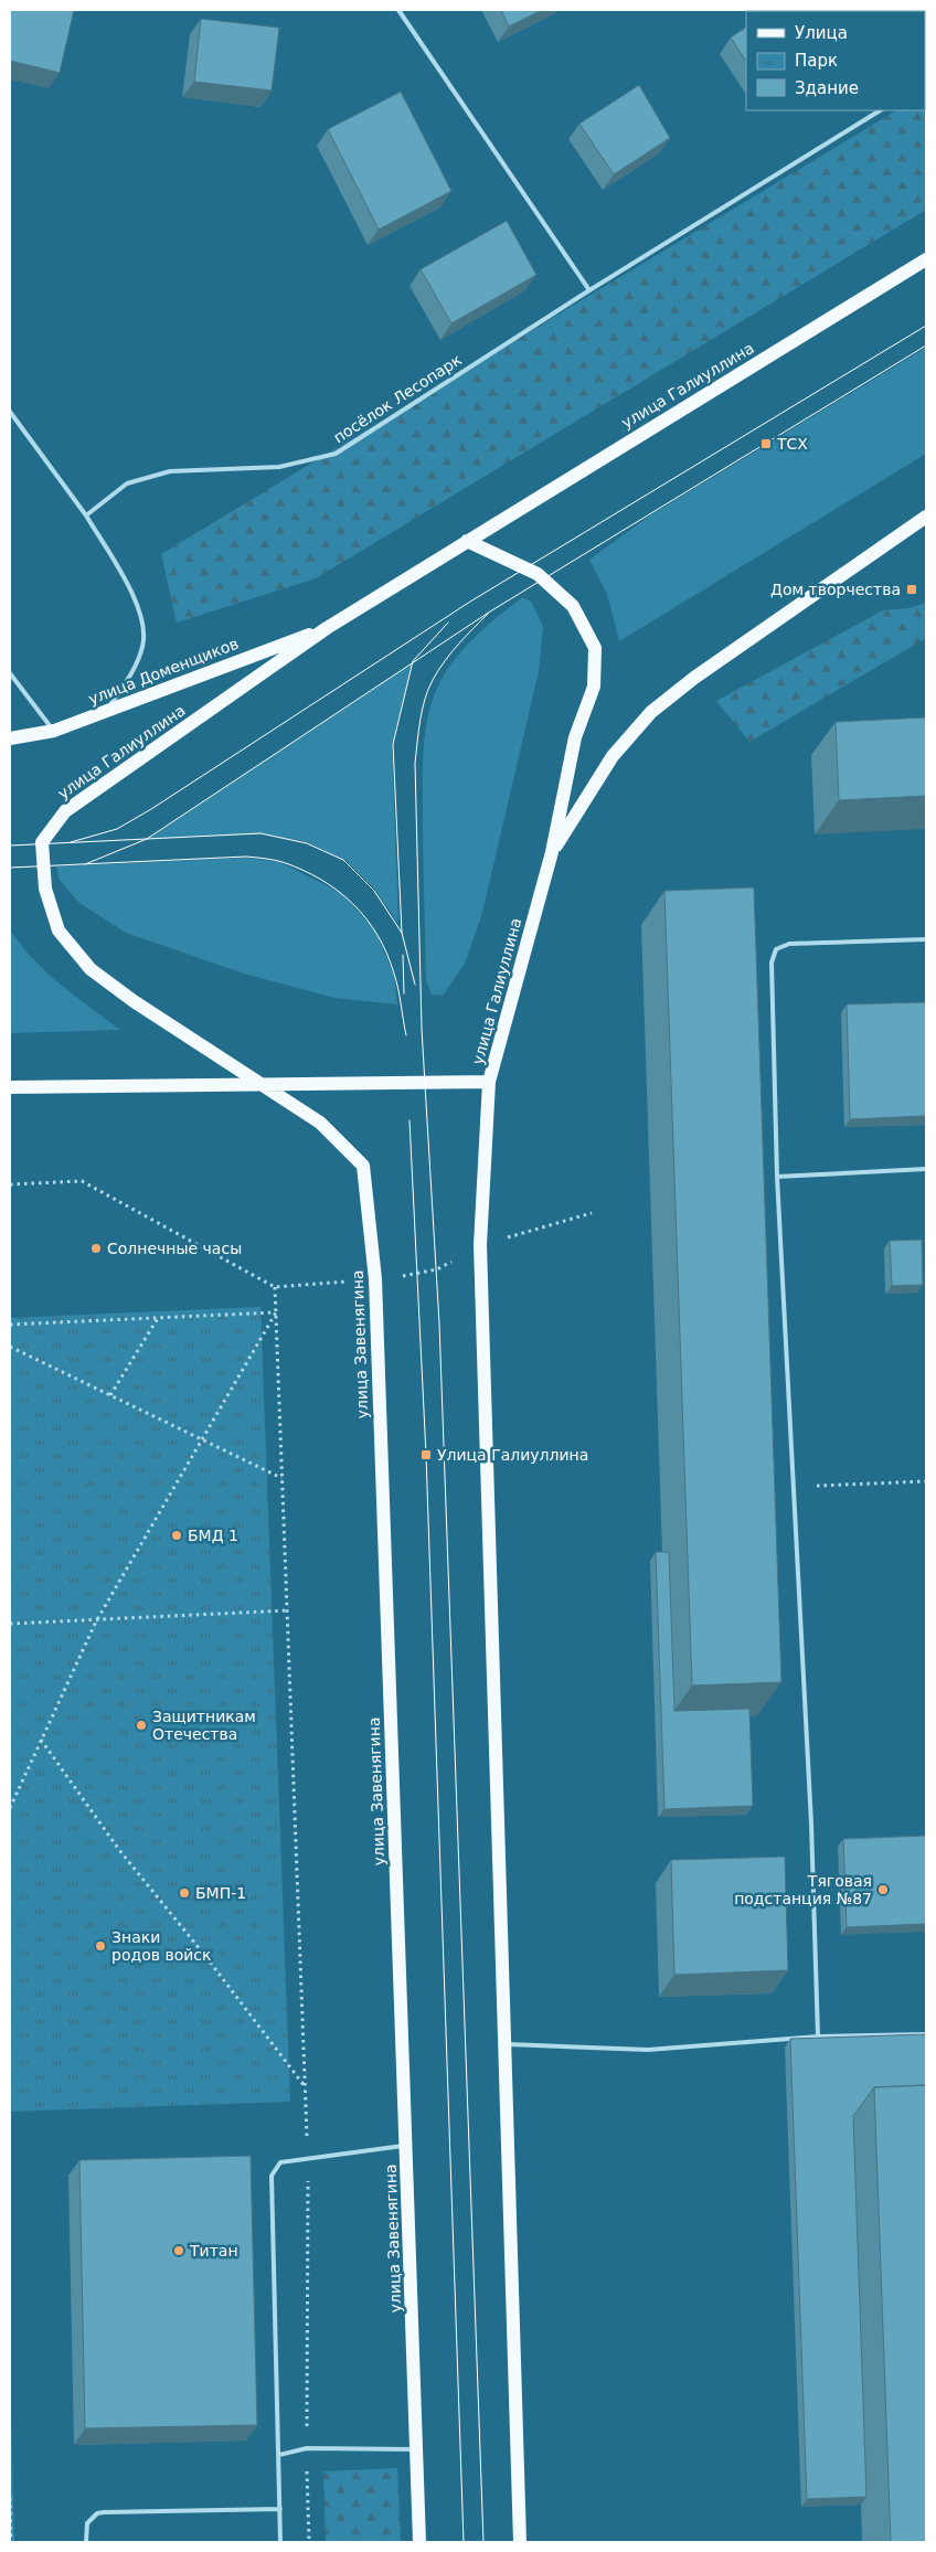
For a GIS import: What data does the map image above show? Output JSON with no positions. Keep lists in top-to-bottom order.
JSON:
{
  "streets": {
    "main road": ["улица Галиуллина", "улица Доменщиков", "улица Завенягина"],
    "lane": ["посёлок Лесопарк"]
  },
  "crossings": [
    ["улица Галиуллина", "улица Доменщиков"],
    ["улица Галиуллина", "улица Завенягина"]
  ],
  "places": {
    "transit": ["ТСХ", "Дом творчества", "Улица Галиуллина"],
    "other": [
      "Солнечные часы",
      "БМД 1",
      "Защитникам Отечества",
      "Тяговая подстанция №87",
      "БМП-1",
      "Знаки родов войск",
      "Титан"
    ]
  },
  "legend": ["Улица", "Парк", "Здание"]
}
